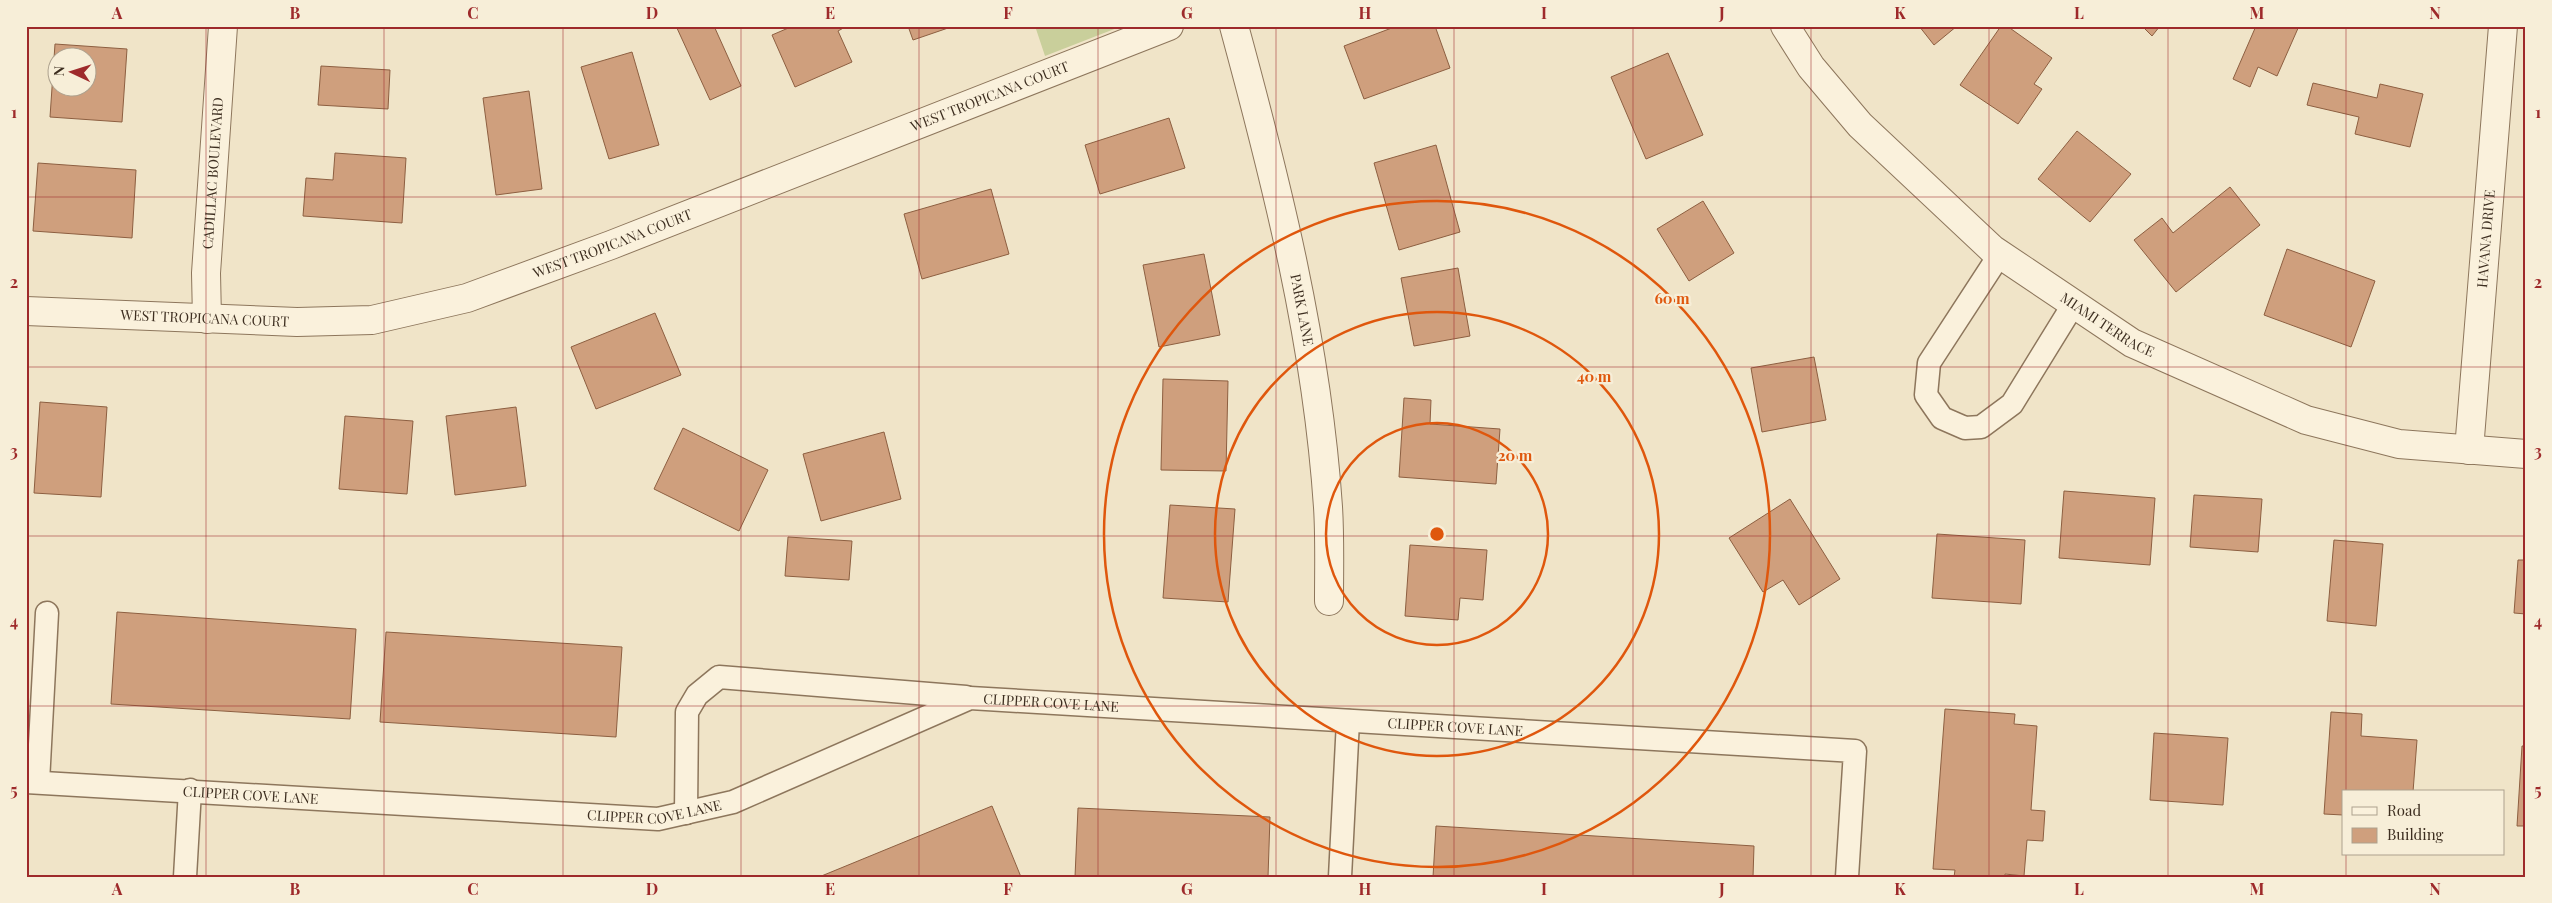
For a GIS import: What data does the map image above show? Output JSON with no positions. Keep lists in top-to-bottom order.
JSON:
{
  "streets": {
    "street": [
      "WEST TROPICANA COURT",
      "CADILLAC BOULEVARD",
      "HAVANA DRIVE",
      "PARK LANE",
      "MIAMI TERRACE"
    ],
    "lane": ["CLIPPER COVE LANE"]
  },
  "crossings": [
    ["WEST TROPICANA COURT", "CADILLAC BOULEVARD"],
    ["HAVANA DRIVE", "MIAMI TERRACE"]
  ],
  "legend": ["Road", "Building"],
  "north": "left",
  "grid": {
    "columns": [
      "A",
      "B",
      "C",
      "D",
      "E",
      "F",
      "G",
      "H",
      "I",
      "J",
      "K",
      "L",
      "M",
      "N"
    ],
    "rows": [
      "1",
      "2",
      "3",
      "4",
      "5"
    ]
  },
  "rings": ["60 m", "40 m", "20 m"]
}
